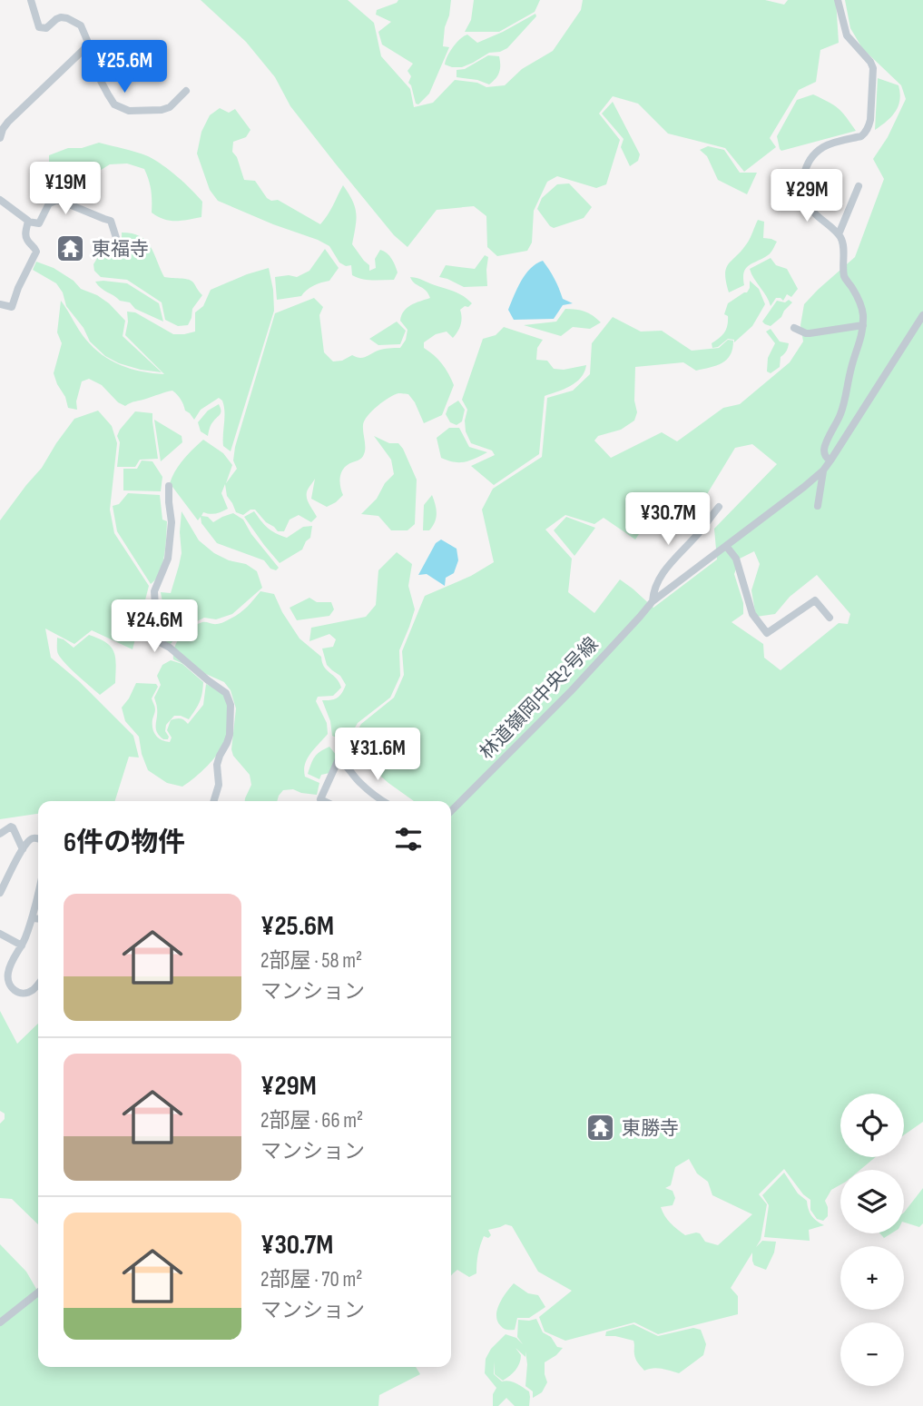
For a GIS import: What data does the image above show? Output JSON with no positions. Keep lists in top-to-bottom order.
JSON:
{
  "streets": {
    "street": ["林道嶺岡中央2号線"]
  },
  "places": {
    "temple": ["東福寺", "東勝寺"]
  },
  "page": {
    "price": [
      "¥25.6M",
      "¥19M",
      "¥29M",
      "¥30.7M",
      "¥24.6M",
      "¥31.6M"
    ],
    "heading": "6件の物件",
    "list": [
      {
        "name": "¥25.6M",
        "note": "2部屋 · 58 m² · マンション"
      },
      {
        "name": "¥29M",
        "note": "2部屋 · 66 m² · マンション"
      },
      {
        "name": "¥30.7M",
        "note": "2部屋 · 70 m² · マンション"
      }
    ],
    "map_buttons": ["+", "−"]
  }
}
